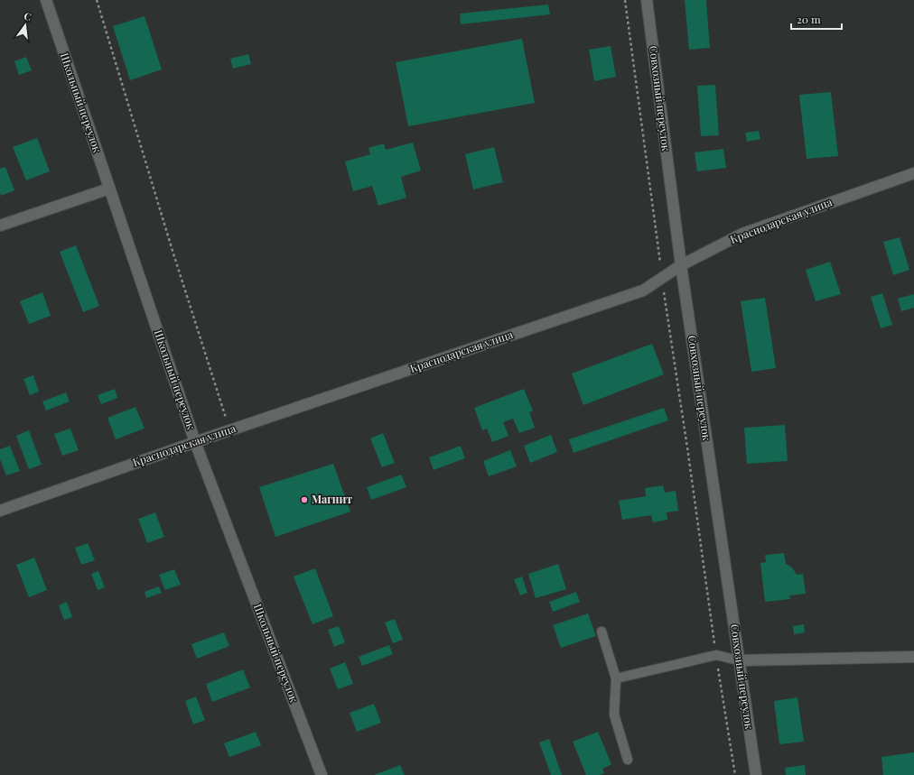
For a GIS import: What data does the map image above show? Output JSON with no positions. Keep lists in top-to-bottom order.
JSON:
{
  "streets": {
    "street": ["Совхозный переулок", "Школьный переулок", "Краснодарская улица"]
  },
  "crossings": [
    ["Совхозный переулок", "Краснодарская улица"],
    ["Школьный переулок", "Краснодарская улица"]
  ],
  "places": ["Магнит"],
  "scale_bar": "20 m",
  "north": "top"
}
